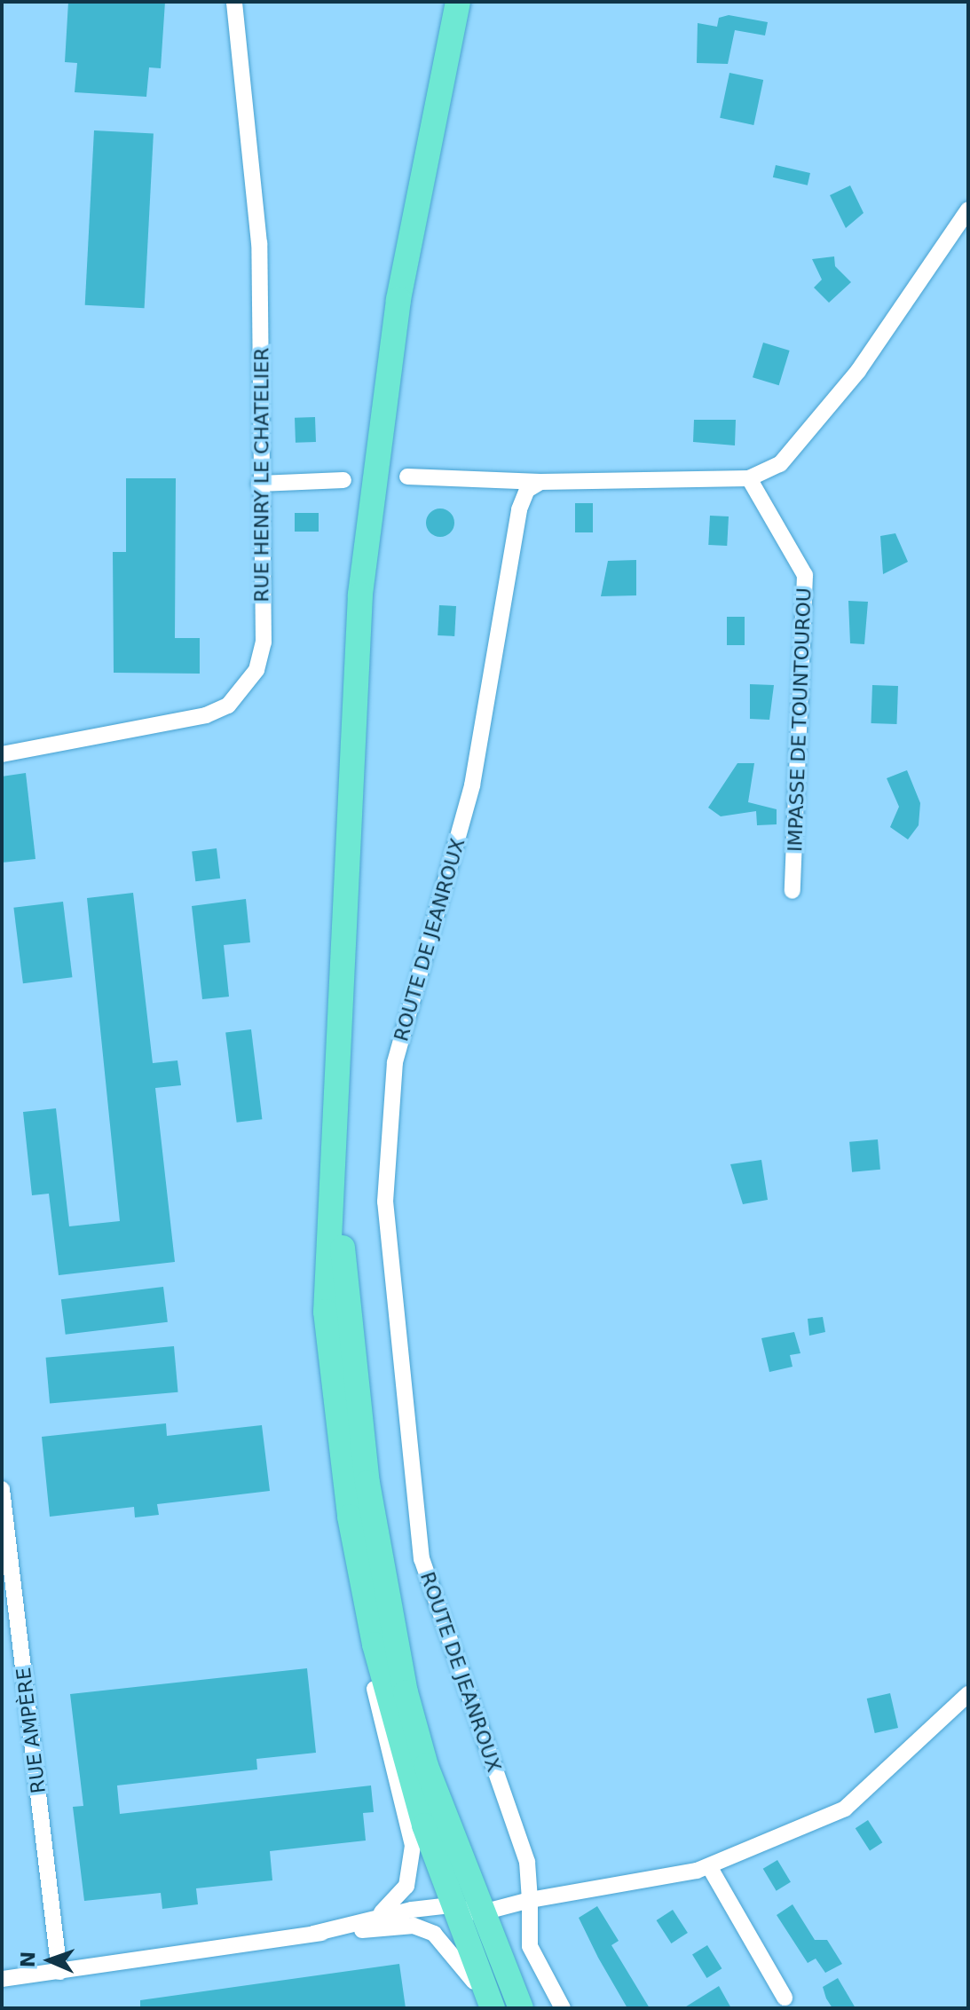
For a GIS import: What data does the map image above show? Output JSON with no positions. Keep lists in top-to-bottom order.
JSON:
{
  "streets": {
    "street": [
      "RUE HENRY LE CHATELIER",
      "IMPASSE DE TOUNTOUROU",
      "ROUTE DE JEANROUX",
      "RUE AMPÈRE"
    ]
  },
  "north": "left"
}
